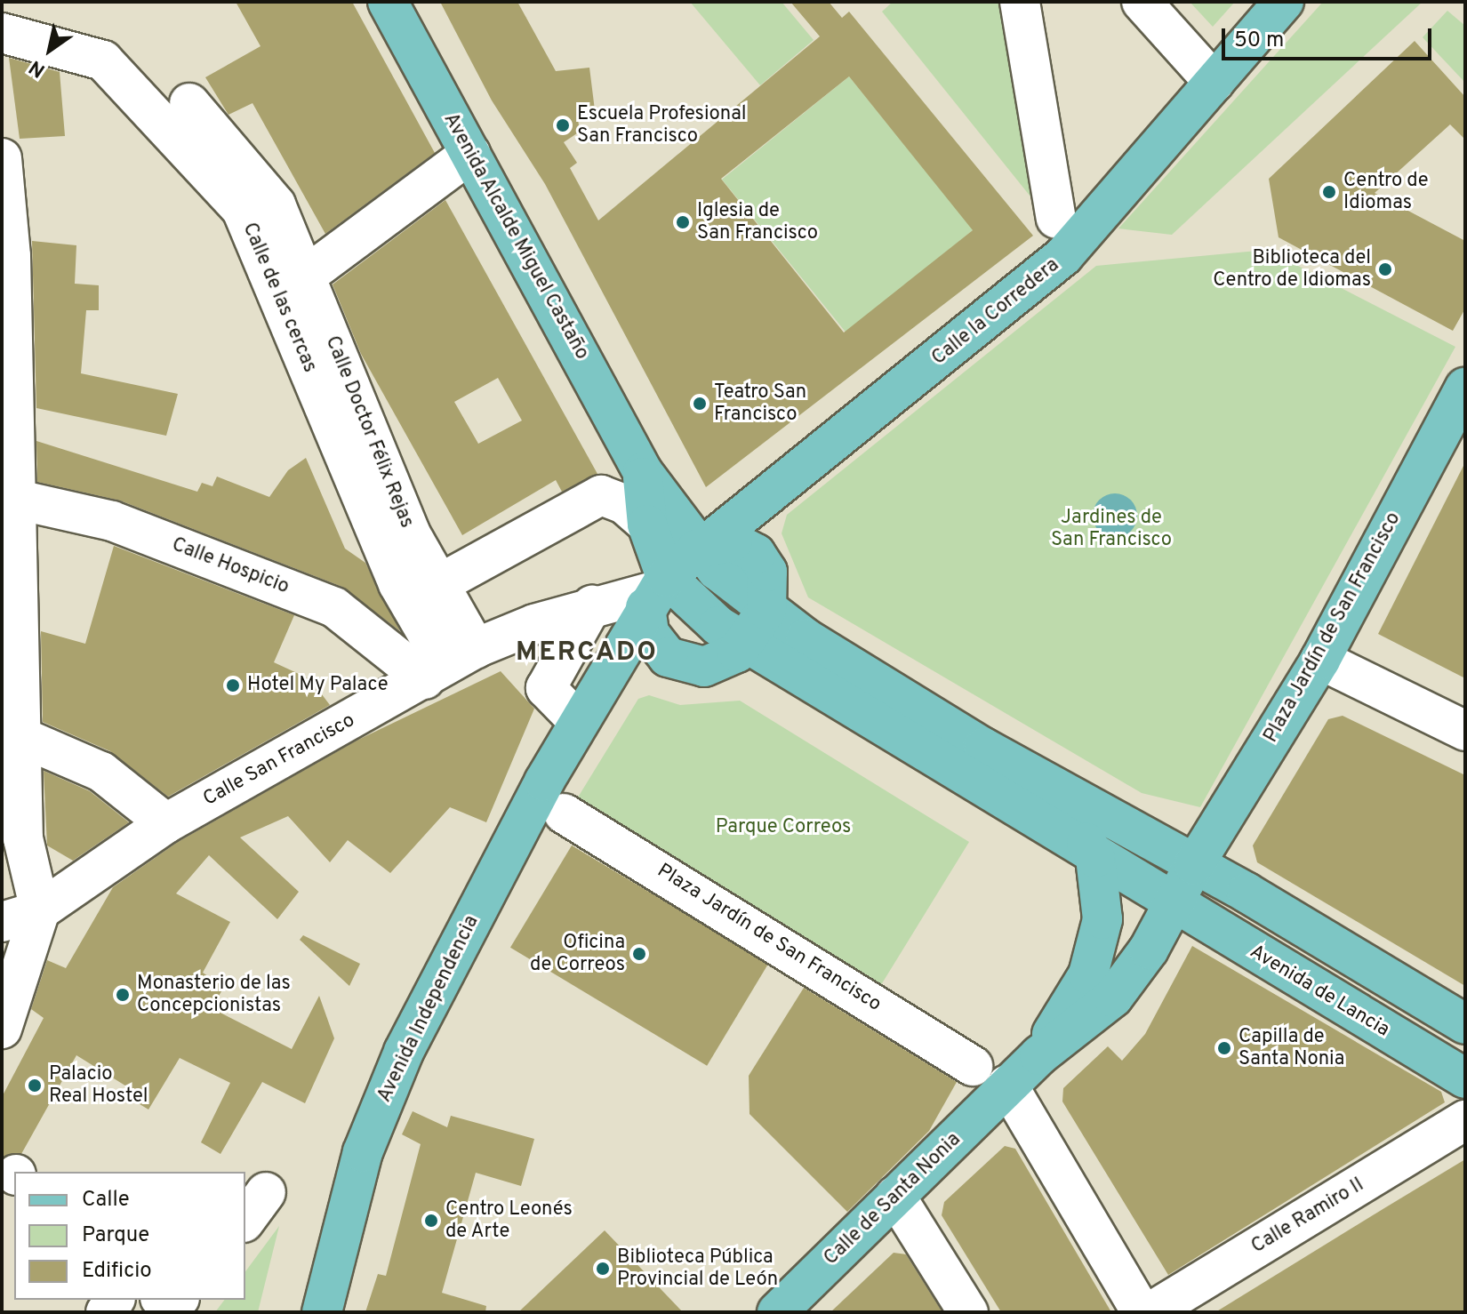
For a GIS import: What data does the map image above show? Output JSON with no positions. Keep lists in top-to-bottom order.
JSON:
{
  "streets": {
    "main road": [
      "Avenida Alcalde Miguel Castaño",
      "Calle la Corredera",
      "Plaza Jardín de San Francisco",
      "Avenida de Lancia",
      "Avenida Independencia",
      "Calle de Santa Nonia"
    ],
    "street": [
      "Calle de las cercas",
      "Calle Doctor Félix Rejas",
      "Calle Hospicio",
      "Calle San Francisco",
      "Calle Ramiro II"
    ]
  },
  "crossings": [
    ["Calle de las cercas", "Calle Hospicio"],
    ["Calle de las cercas", "Calle San Francisco"],
    ["Calle Hospicio", "Calle San Francisco"],
    ["Plaza Jardín de San Francisco", "Avenida de Lancia"],
    ["Plaza Jardín de San Francisco", "Avenida Independencia"],
    ["Plaza Jardín de San Francisco", "Calle de Santa Nonia"]
  ],
  "districts": ["MERCADO"],
  "parks": ["Jardines de San Francisco", "Parque Correos"],
  "places": [
    "Escuela Profesional San Francisco",
    "Centro de Idiomas",
    "Iglesia de San Francisco",
    "Biblioteca del Centro de Idiomas",
    "Teatro San Francisco",
    "Hotel My Palace",
    "Oficina de Correos",
    "Monasterio de las Concepcionistas",
    "Capilla de Santa Nonia",
    "Palacio Real Hostel",
    "Centro Leonés de Arte",
    "Biblioteca Pública Provincial de León"
  ],
  "legend": ["Calle", "Parque", "Edificio"],
  "scale_bar": "50 m",
  "north": "bottom left"
}
